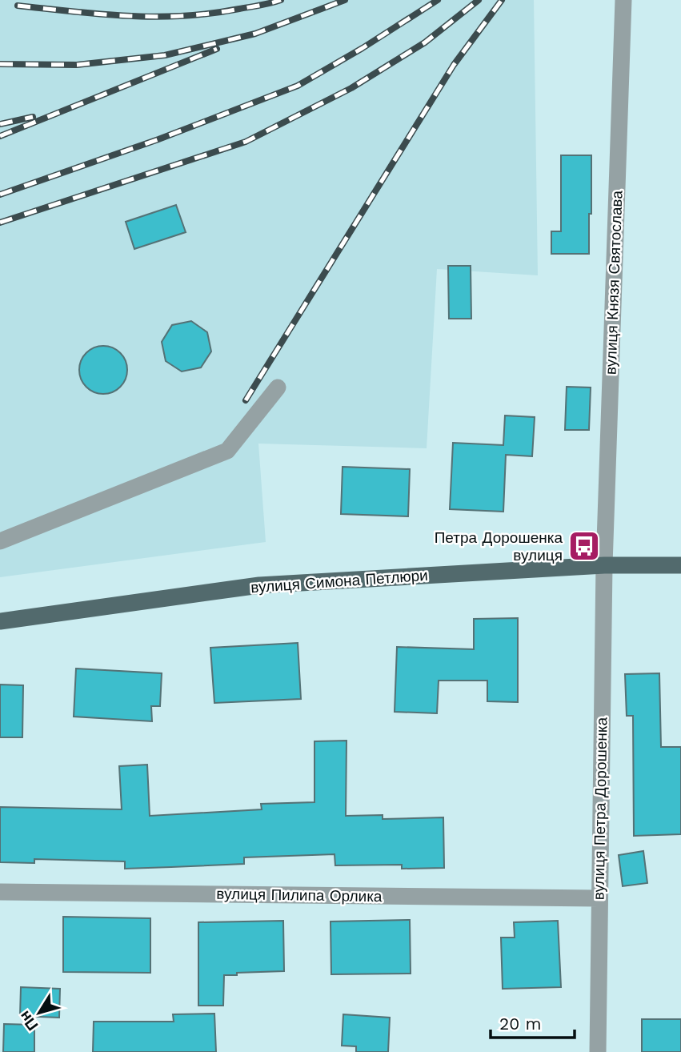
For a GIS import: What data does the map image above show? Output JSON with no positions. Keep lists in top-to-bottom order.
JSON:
{
  "streets": {
    "main road": ["вулиця Симона Петлюри"],
    "street": ["вулиця Князя Святослава", "вулиця Петра Дорошенка", "вулиця Пилипа Орлика"]
  },
  "crossings": [
    ["вулиця Князя Святослава", "вулиця Симона Петлюри"],
    ["вулиця Князя Святослава", "вулиця Петра Дорошенка"],
    ["вулиця Симона Петлюри", "вулиця Петра Дорошенка"],
    ["вулиця Петра Дорошенка", "вулиця Пилипа Орлика"]
  ],
  "places": {
    "bus stop": ["Петра Дорошенка вулиця"]
  },
  "scale_bar": "20 m",
  "north": "bottom left"
}
